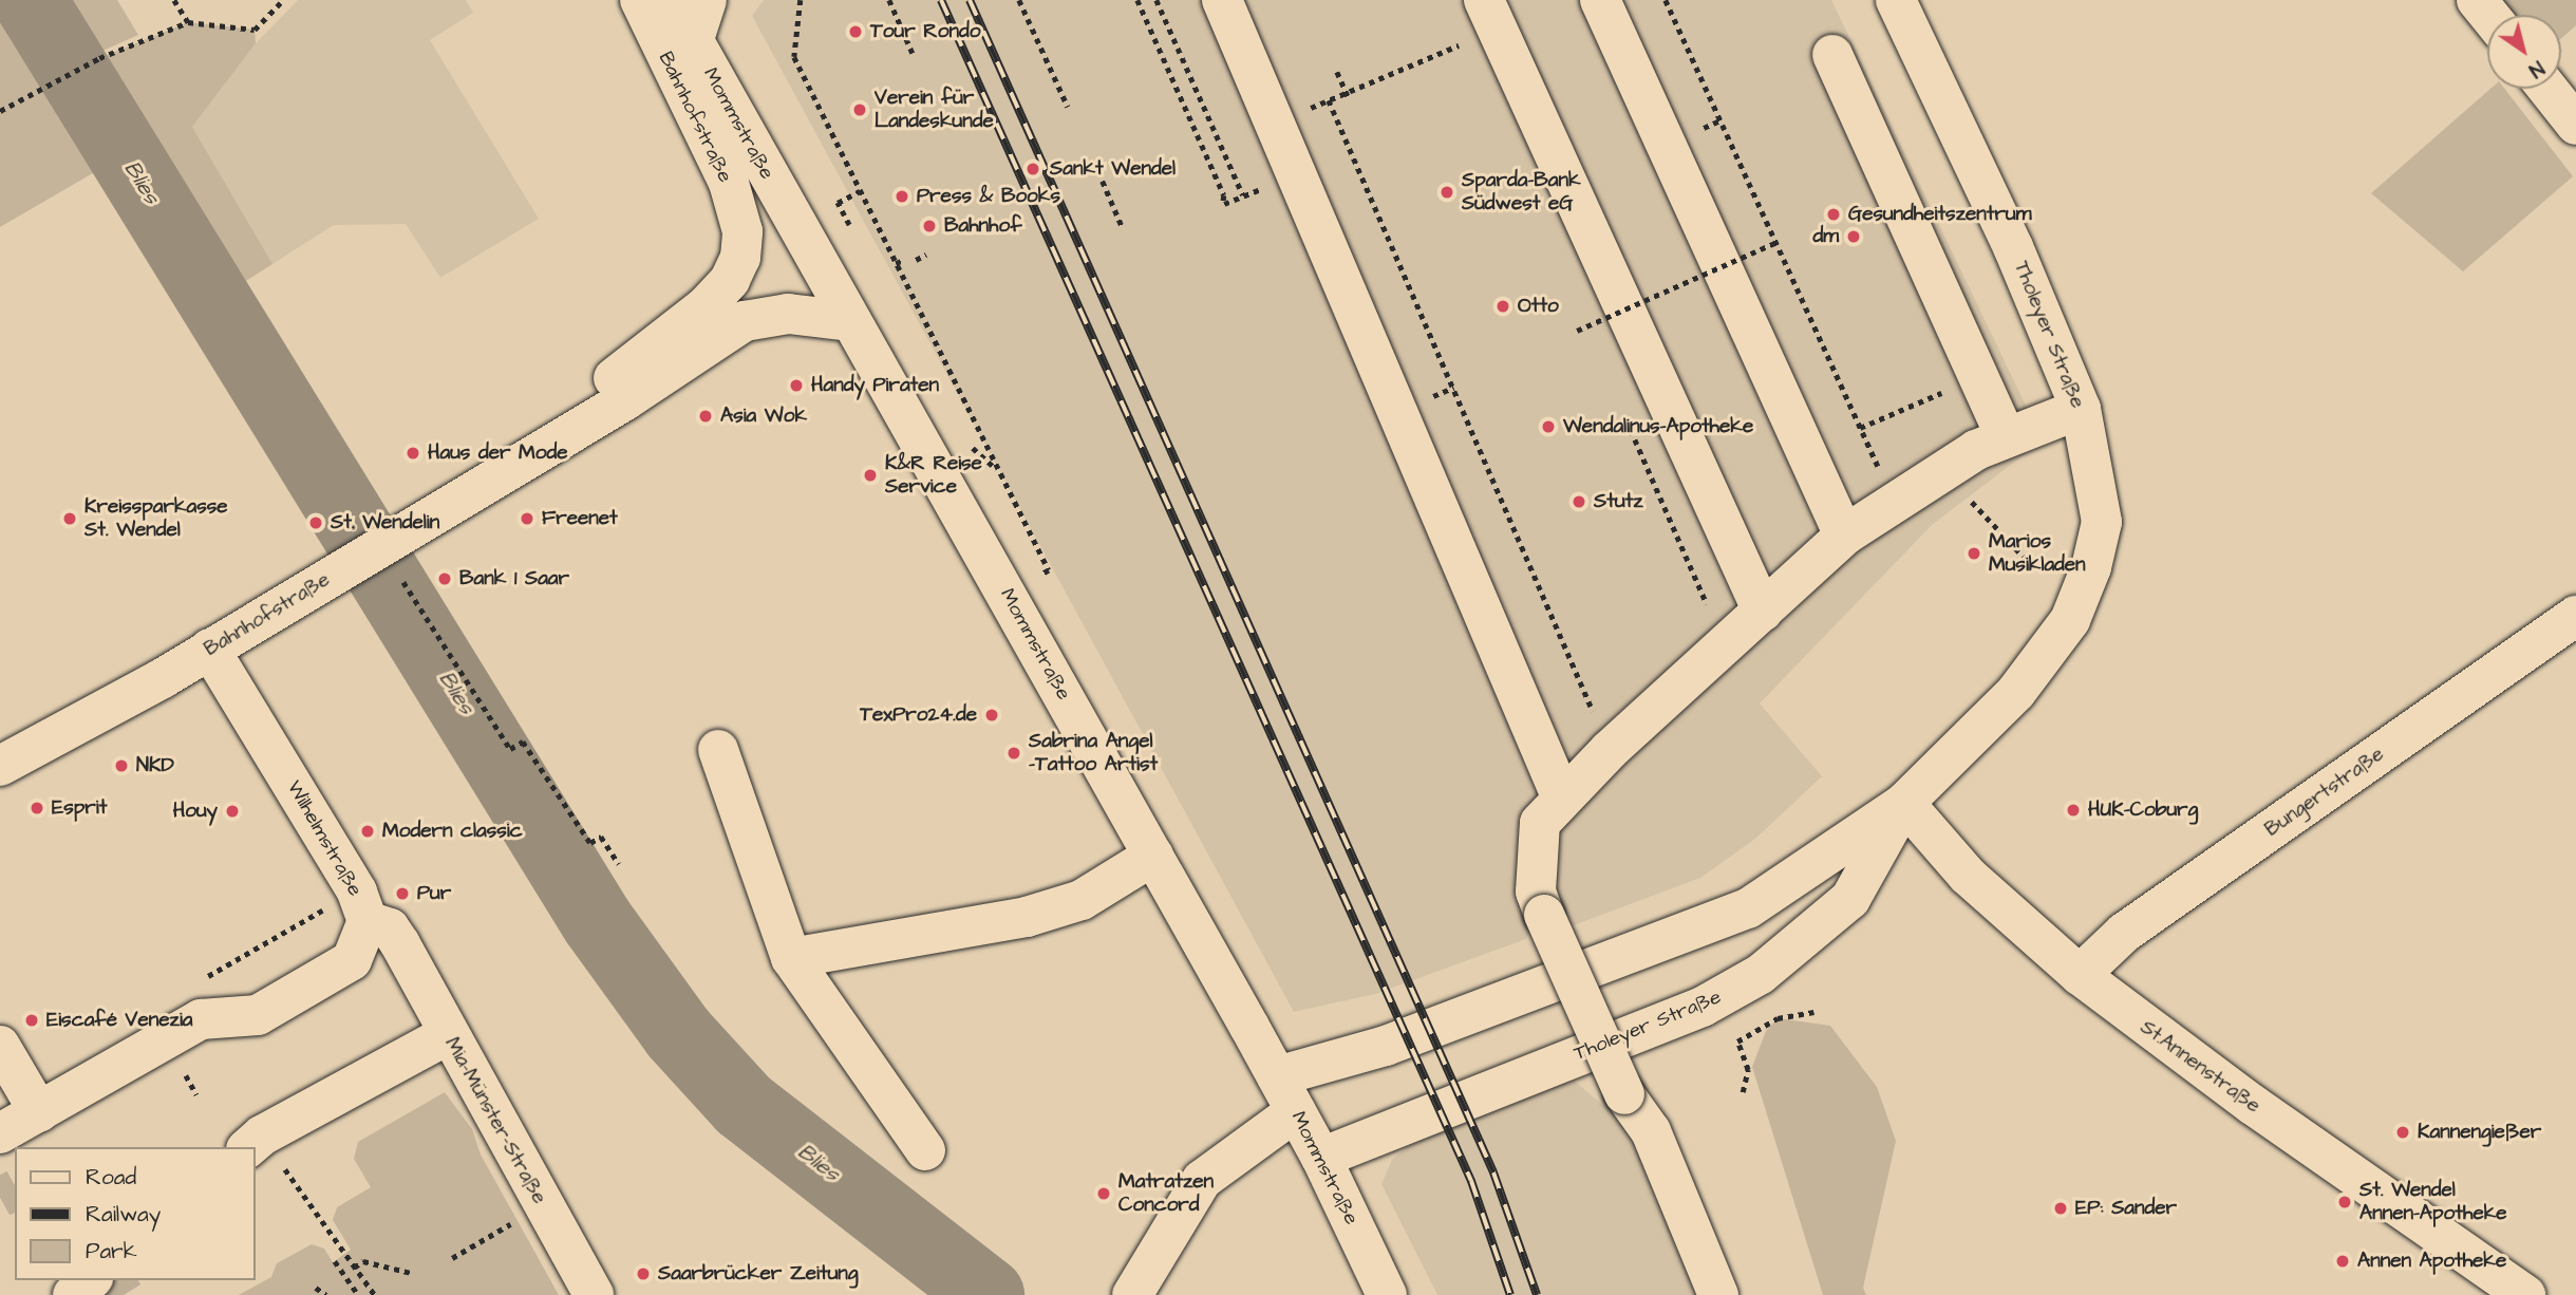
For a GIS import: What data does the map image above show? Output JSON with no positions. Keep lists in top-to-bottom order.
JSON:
{
  "streets": {
    "main road": [
      "Bahnhofstraße",
      "Mommstraße",
      "Tholeyer Straße",
      "Bungertstraße",
      "Wilhelmstraße",
      "St.Annenstraße",
      "Mia-Münster-Straße"
    ]
  },
  "crossings": [
    ["Bahnhofstraße", "Mommstraße"],
    ["Bahnhofstraße", "Wilhelmstraße"],
    ["Mommstraße", "Tholeyer Straße"],
    ["Tholeyer Straße", "St.Annenstraße"],
    ["Bungertstraße", "St.Annenstraße"],
    ["Wilhelmstraße", "Mia-Münster-Straße"]
  ],
  "water": ["Blies"],
  "places": [
    "Tour Rondo",
    "Verein für Landeskunde",
    "Sankt Wendel",
    "Sparda-Bank Südwest eG",
    "Press & Books",
    "Gesundheitszentrum",
    "Bahnhof",
    "dm",
    "Otto",
    "Handy Piraten",
    "Asia Wok",
    "Wendalinus-Apotheke",
    "Haus der Mode",
    "K&R Reise Service",
    "Stutz",
    "Kreissparkasse St. Wendel",
    "Freenet",
    "St. Wendelin",
    "Marios Musikladen",
    "Bank 1 Saar",
    "TexPro24.de",
    "Sabrina Angel -Tattoo Artist",
    "NKD",
    "Esprit",
    "HUK-Coburg",
    "Houy",
    "Modern classic",
    "Pur",
    "Eiscafé Venezia",
    "Kannengießer",
    "Matratzen Concord",
    "St. Wendel Annen-Apotheke",
    "EP: Sander",
    "Annen Apotheke",
    "Saarbrücker Zeitung"
  ],
  "legend": ["Road", "Railway", "Park"],
  "north": "bottom right"
}
